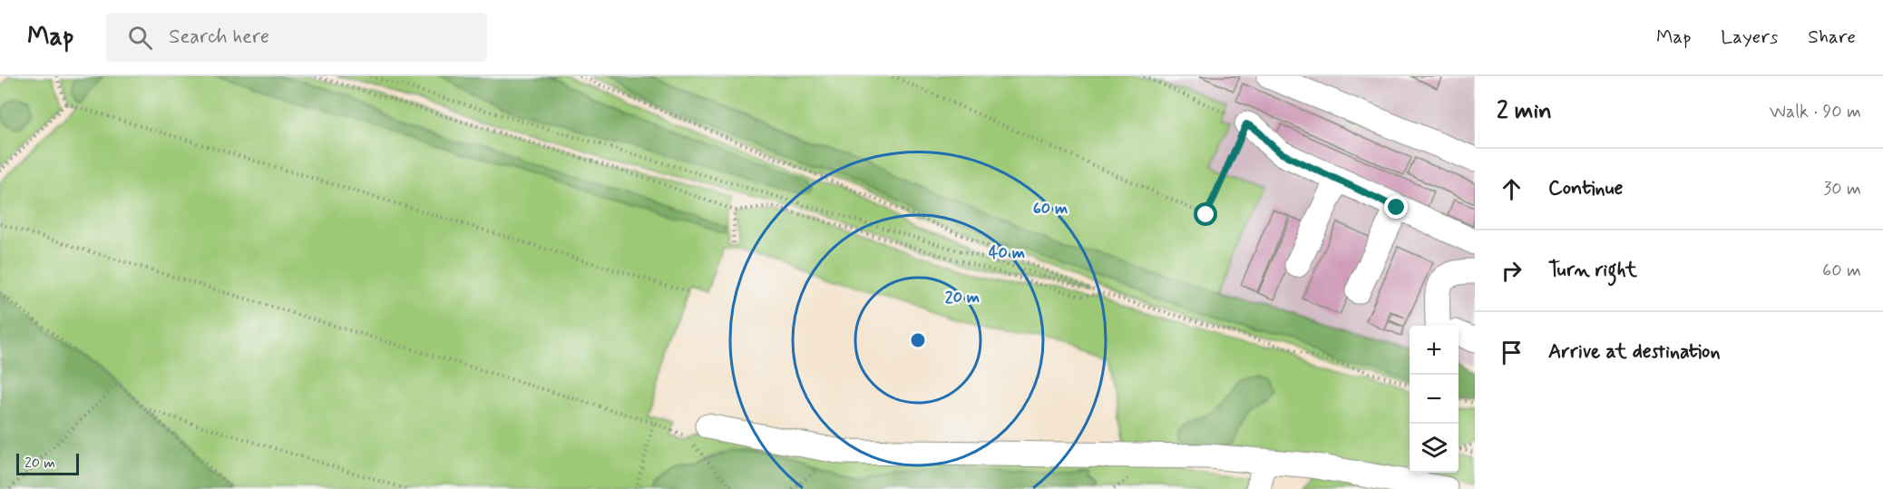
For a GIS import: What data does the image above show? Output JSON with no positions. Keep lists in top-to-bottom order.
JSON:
{
  "scale_bar": "20 m",
  "page": {
    "header": "Map",
    "search": "Search here",
    "nav": ["Map", "Layers", "Share"],
    "heading": ["2 min", "Walk · 90 m"],
    "list": [
      ["Continue", "30 m"],
      ["Turn right", "60 m"],
      "Arrive at destination"
    ],
    "map_buttons": ["+", "−"],
    "scale": "20 m"
  },
  "rings": ["60 m", "40 m", "20 m"]
}
